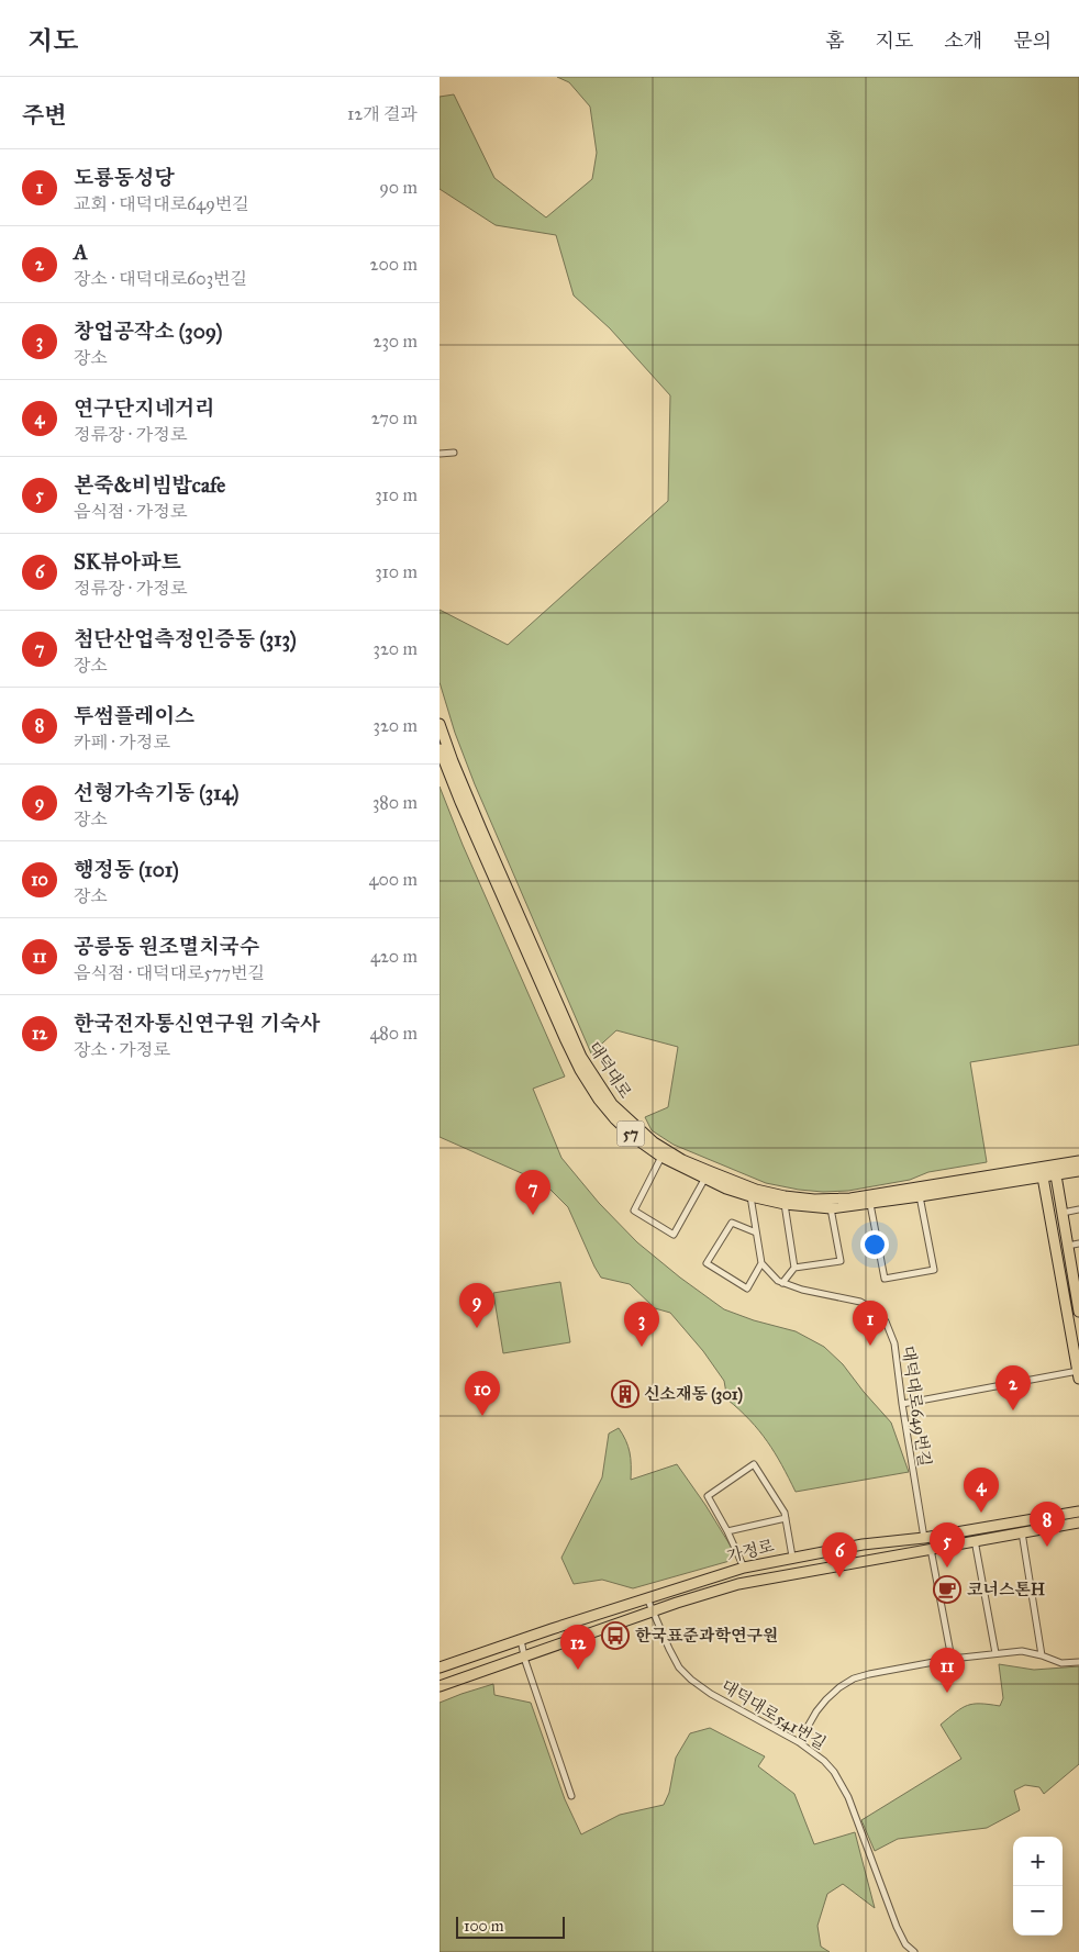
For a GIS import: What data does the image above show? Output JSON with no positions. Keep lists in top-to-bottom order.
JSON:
{
  "streets": {
    "main road": ["대덕대로", "57", "가정로"],
    "street": ["대덕대로649번길", "대덕대로541번길"]
  },
  "crossings": [
    ["대덕대로649번길", "가정로"],
    ["가정로", "대덕대로541번길"]
  ],
  "places": {
    "building": ["신소재동 (301)"],
    "cafe": ["코너스톤H"],
    "bus stop": ["한국표준과학연구원"]
  },
  "scale_bar": "100 m",
  "page": {
    "header": "지도",
    "nav": [
      "홈",
      "지도",
      "소개",
      "문의"
    ],
    "heading": ["주변", "12개 결과"],
    "list": [
      {
        "mark": "1",
        "name": "도룡동성당",
        "note": "교회 · 대덕대로649번길",
        "value": "90 m"
      },
      {
        "mark": "2",
        "name": "A",
        "note": "장소 · 대덕대로603번길",
        "value": "200 m"
      },
      {
        "mark": "3",
        "name": "창업공작소 (309)",
        "note": "장소",
        "value": "230 m"
      },
      {
        "mark": "4",
        "name": "연구단지네거리",
        "note": "정류장 · 가정로",
        "value": "270 m"
      },
      {
        "mark": "5",
        "name": "본죽&비빔밥cafe",
        "note": "음식점 · 가정로",
        "value": "310 m"
      },
      {
        "mark": "6",
        "name": "SK뷰아파트",
        "note": "정류장 · 가정로",
        "value": "310 m"
      },
      {
        "mark": "7",
        "name": "첨단산업측정인증동 (313)",
        "note": "장소",
        "value": "320 m"
      },
      {
        "mark": "8",
        "name": "투썸플레이스",
        "note": "카페 · 가정로",
        "value": "320 m"
      },
      {
        "mark": "9",
        "name": "선형가속기동 (314)",
        "note": "장소",
        "value": "380 m"
      },
      {
        "mark": "10",
        "name": "행정동 (101)",
        "note": "장소",
        "value": "400 m"
      },
      {
        "mark": "11",
        "name": "공릉동 원조멸치국수",
        "note": "음식점 · 대덕대로577번길",
        "value": "420 m"
      },
      {
        "mark": "12",
        "name": "한국전자통신연구원 기숙사",
        "note": "장소 · 가정로",
        "value": "480 m"
      }
    ],
    "pins": [
      "7",
      "9",
      "1",
      "3",
      "2",
      "10",
      "4",
      "8",
      "5",
      "6",
      "12",
      "11"
    ],
    "map_buttons": ["+", "−"],
    "scale": "100 m"
  }
}
